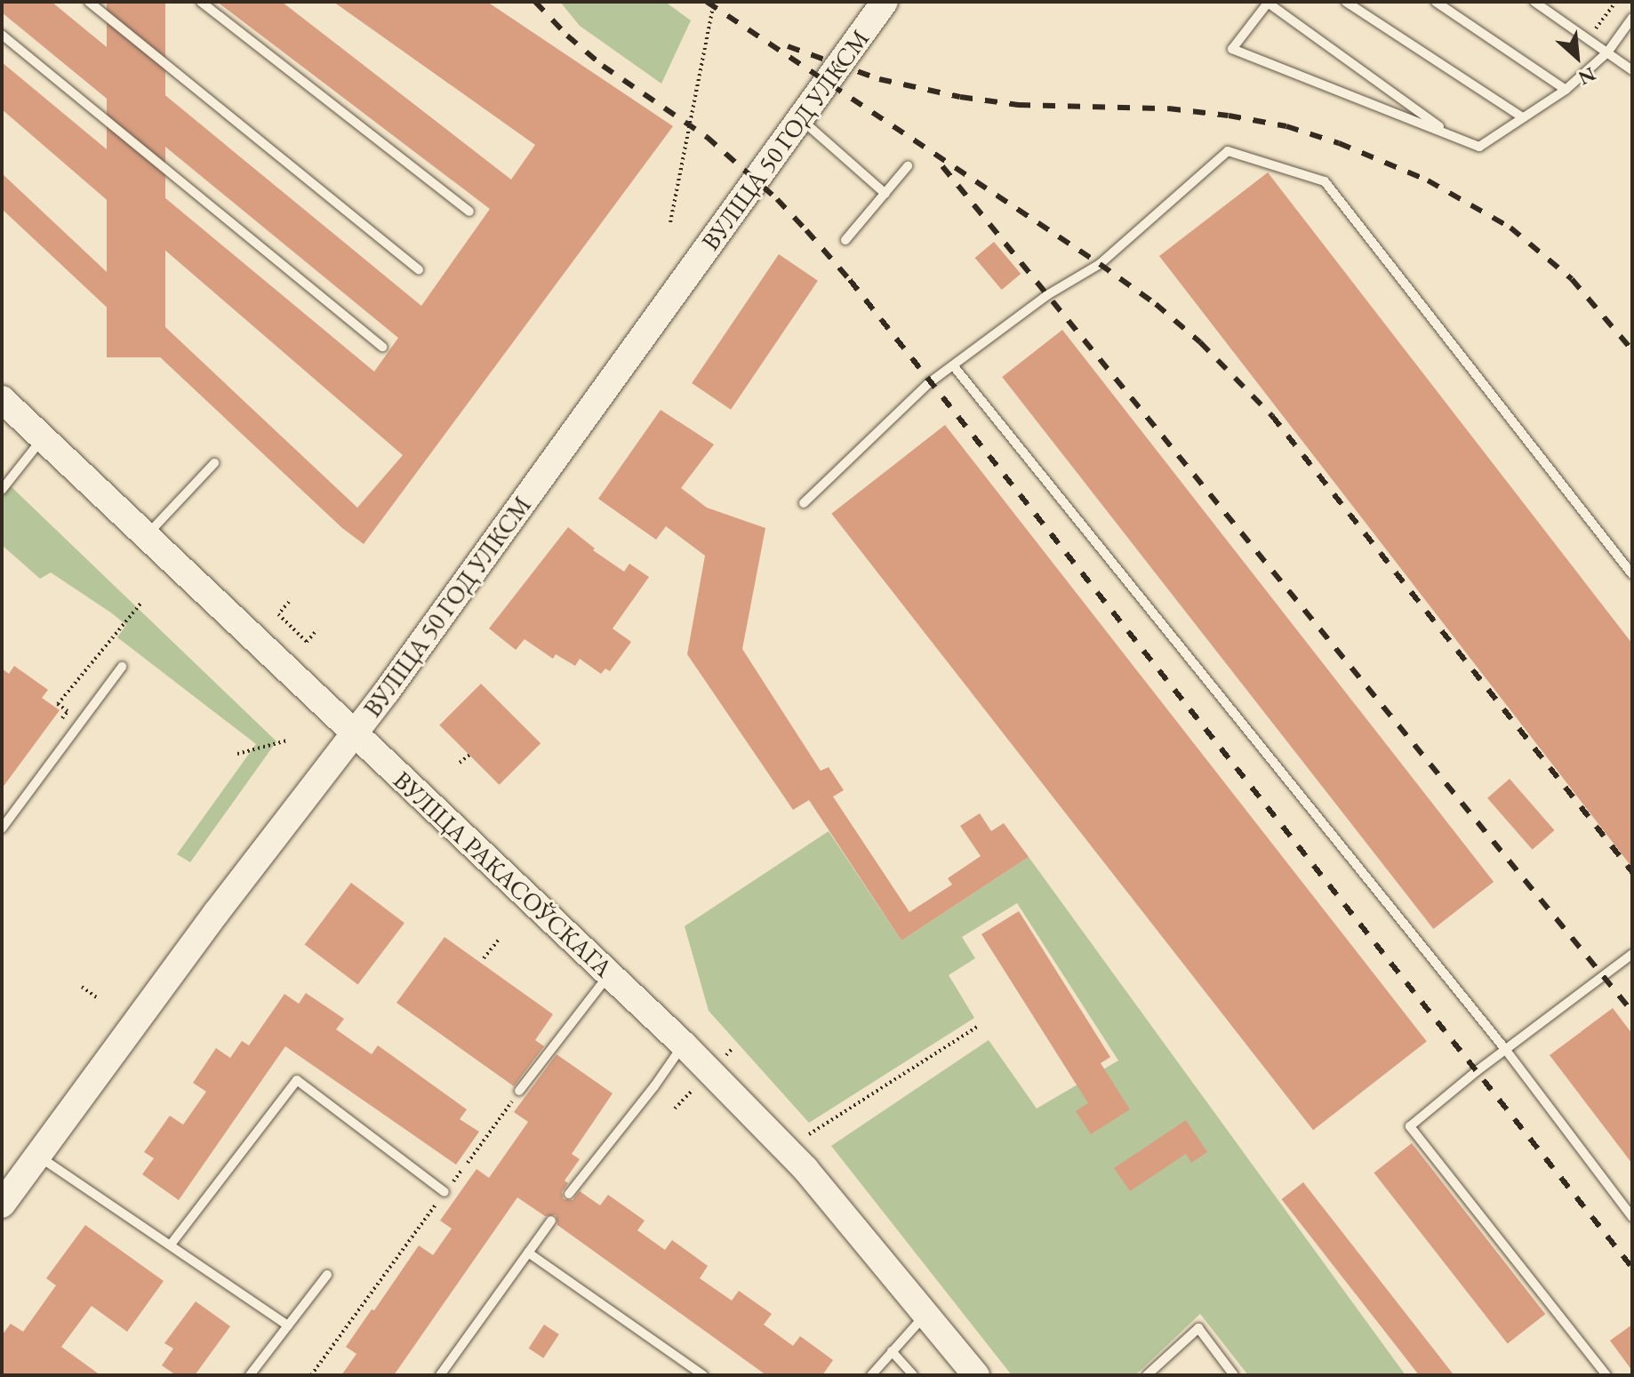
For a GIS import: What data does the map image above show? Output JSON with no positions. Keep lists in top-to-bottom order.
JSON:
{
  "streets": {
    "main road": ["ВУЛІЦА 50 ГОД УЛКСМ", "ВУЛІЦА РАКАСОЎСКАГА"]
  },
  "crossings": [
    ["ВУЛІЦА 50 ГОД УЛКСМ", "ВУЛІЦА РАКАСОЎСКАГА"]
  ],
  "north": "bottom right"
}
